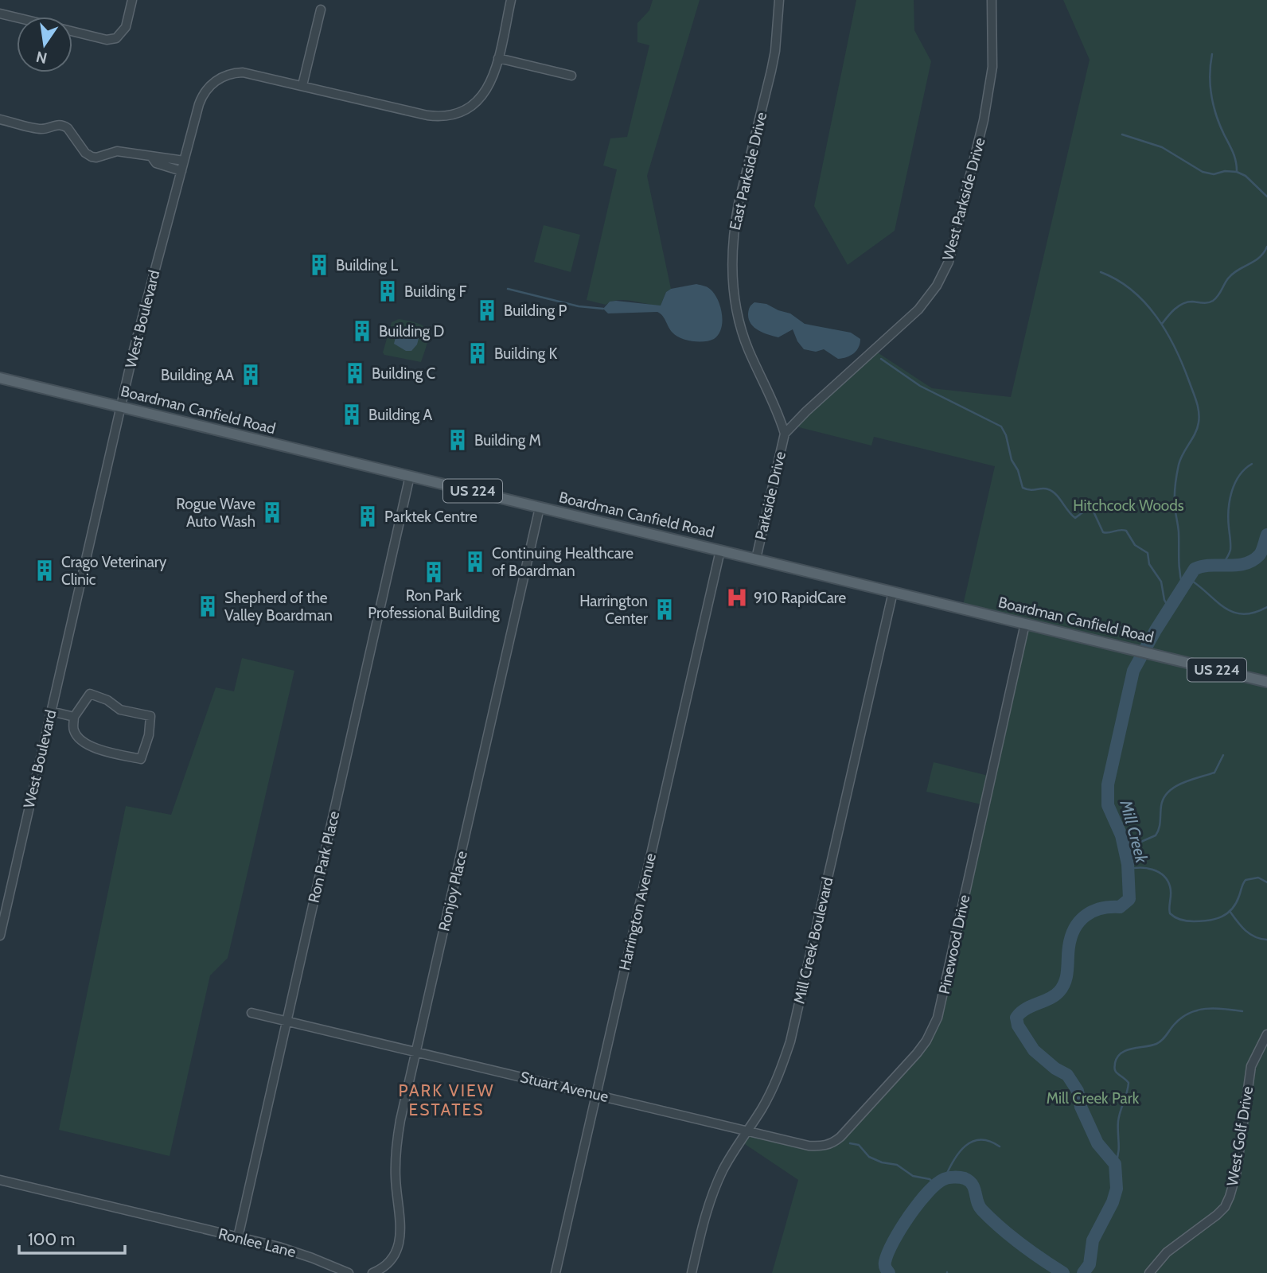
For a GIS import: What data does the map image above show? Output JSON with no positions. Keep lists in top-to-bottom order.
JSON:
{
  "streets": {
    "main road": ["Boardman Canfield Road", "US 224"],
    "street": [
      "East Parkside Drive",
      "West Parkside Drive",
      "West Boulevard",
      "Parkside Drive",
      "Ron Park Place",
      "Ronjoy Place",
      "Harrington Avenue",
      "Mill Creek Boulevard",
      "Pinewood Drive",
      "Stuart Avenue",
      "West Golf Drive",
      "Ronlee Lane"
    ]
  },
  "crossings": [
    ["East Parkside Drive", "West Parkside Drive"],
    ["East Parkside Drive", "Parkside Drive"],
    ["West Parkside Drive", "Parkside Drive"],
    ["West Boulevard", "Boardman Canfield Road"],
    ["Boardman Canfield Road", "Parkside Drive"],
    ["Boardman Canfield Road", "Ron Park Place"],
    ["Boardman Canfield Road", "Ronjoy Place"],
    ["Boardman Canfield Road", "Harrington Avenue"],
    ["Boardman Canfield Road", "Mill Creek Boulevard"],
    ["Boardman Canfield Road", "Pinewood Drive"],
    ["Ron Park Place", "Stuart Avenue"],
    ["Ron Park Place", "Ronlee Lane"],
    ["Ronjoy Place", "Stuart Avenue"],
    ["Harrington Avenue", "Stuart Avenue"],
    ["Mill Creek Boulevard", "Pinewood Drive"],
    ["Mill Creek Boulevard", "Stuart Avenue"],
    ["Pinewood Drive", "Stuart Avenue"]
  ],
  "districts": ["PARK VIEW ESTATES"],
  "water": ["Mill Creek"],
  "parks": ["Hitchcock Woods", "Mill Creek Park"],
  "places": {
    "building": [
      "Building L",
      "Building F",
      "Building P",
      "Building D",
      "Building K",
      "Building C",
      "Building AA",
      "Building A",
      "Building M",
      "Rogue Wave Auto Wash",
      "Parktek Centre",
      "Continuing Healthcare of Boardman",
      "Crago Veterinary Clinic",
      "Ron Park Professional Building",
      "Shepherd of the Valley Boardman",
      "Harrington Center"
    ],
    "hospital": ["910 RapidCare"]
  },
  "scale_bar": "100 m",
  "north": "bottom"
}
